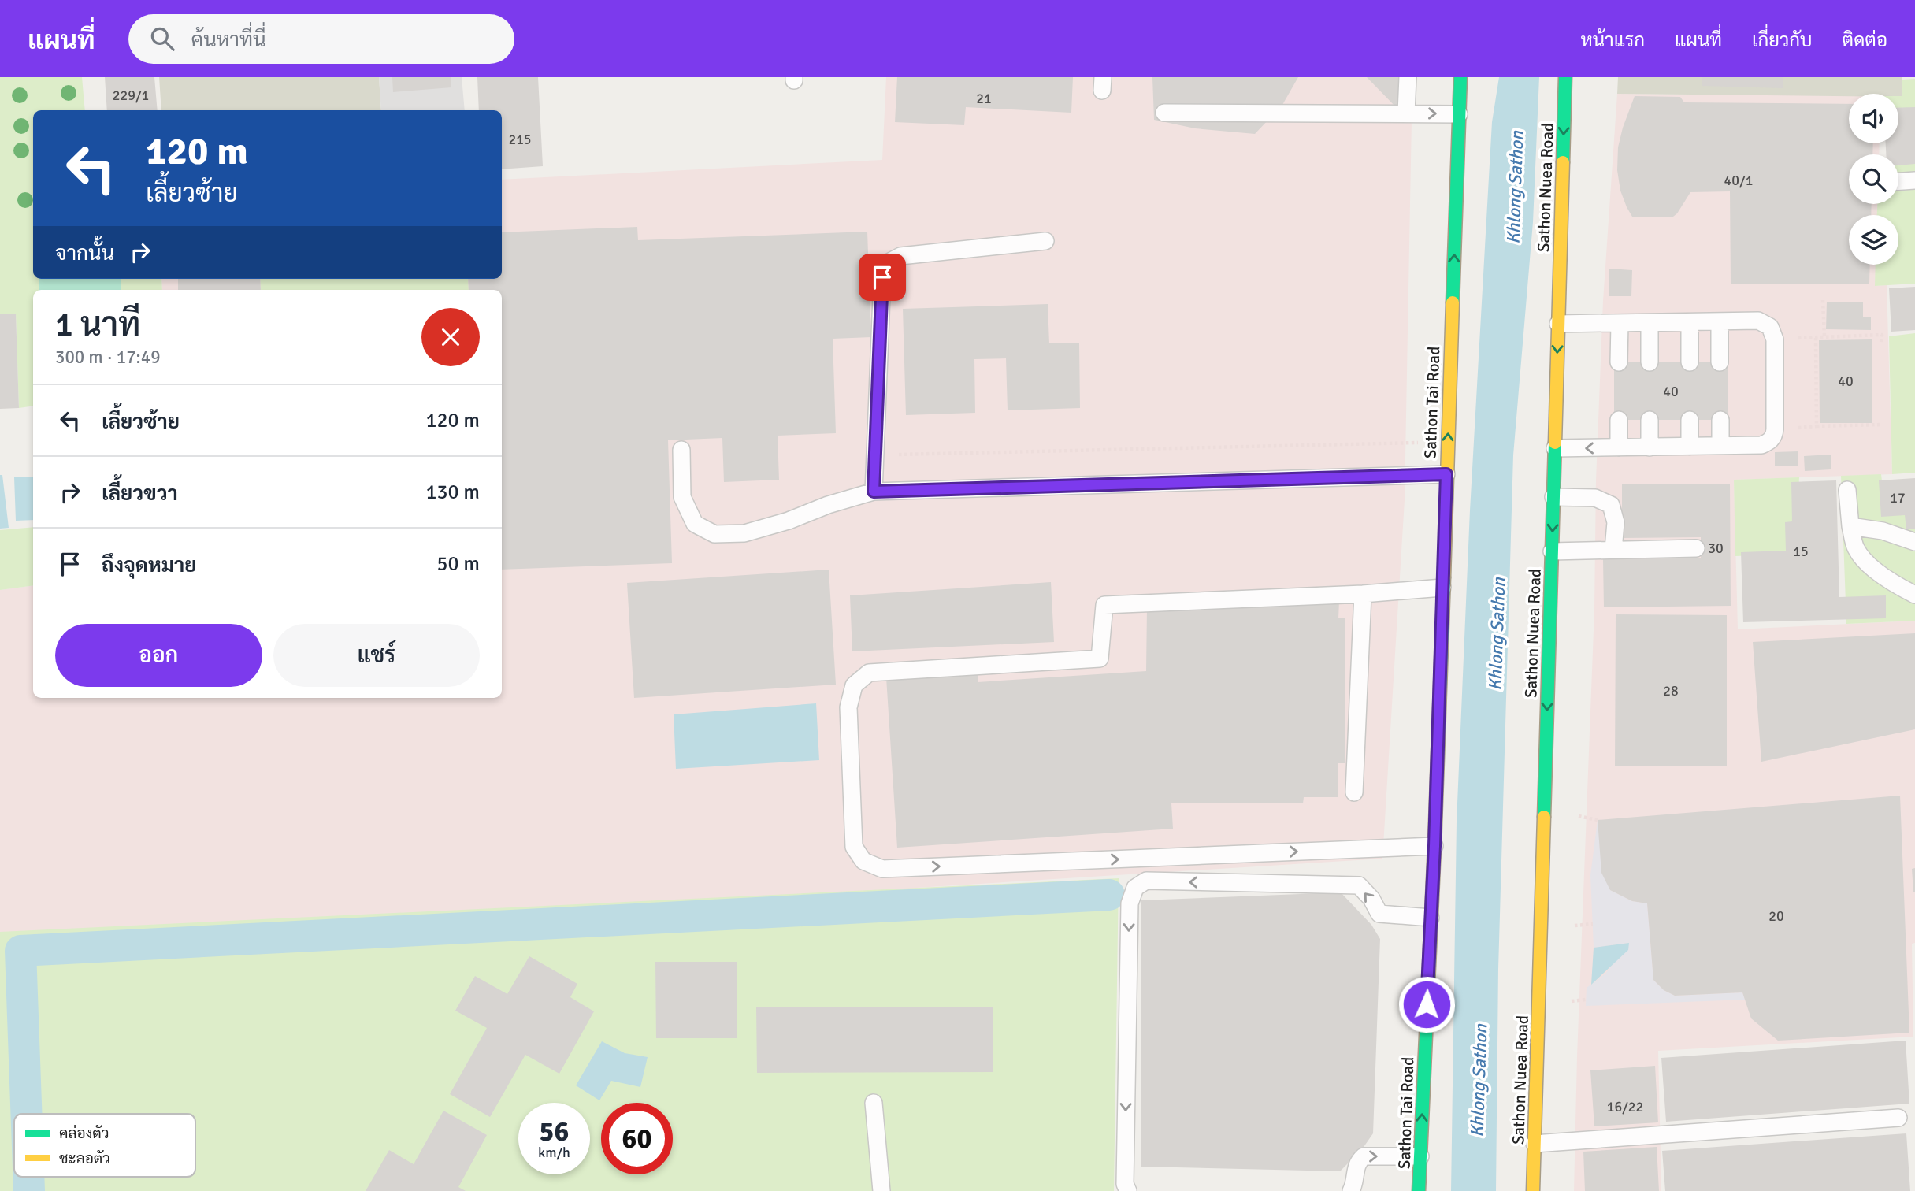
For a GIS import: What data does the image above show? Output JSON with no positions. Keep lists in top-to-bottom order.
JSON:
{
  "streets": {
    "main road": ["Sathon Nuea Road", "Sathon Tai Road"]
  },
  "one_way": ["Sathon Nuea Road", "Sathon Tai Road"],
  "water": ["Khlong Sathon"],
  "house_numbers": [
    "229/1",
    "21",
    "215",
    "40/1",
    "40",
    "40",
    "17",
    "30",
    "15",
    "28",
    "20",
    "16/22"
  ],
  "legend": ["คล่องตัว", "ชะลอตัว"],
  "page": {
    "header": "แผนที่",
    "search": "ค้นหาที่นี่",
    "nav": [
      "หน้าแรก",
      "แผนที่",
      "เกี่ยวกับ",
      "ติดต่อ"
    ],
    "turn": ["120 m", "เลี้ยวซ้าย"],
    "then": "จากนั้น",
    "heading": ["1 นาที", "300 m · 17:49"],
    "list": [
      {
        "name": "เลี้ยวซ้าย",
        "value": "120 m"
      },
      {
        "name": "เลี้ยวขวา",
        "value": "130 m"
      },
      {
        "name": "ถึงจุดหมาย",
        "value": "50 m"
      }
    ],
    "buttons": ["ออก", "แชร์"],
    "speed": "56 km/h",
    "limit": "60"
  }
}
